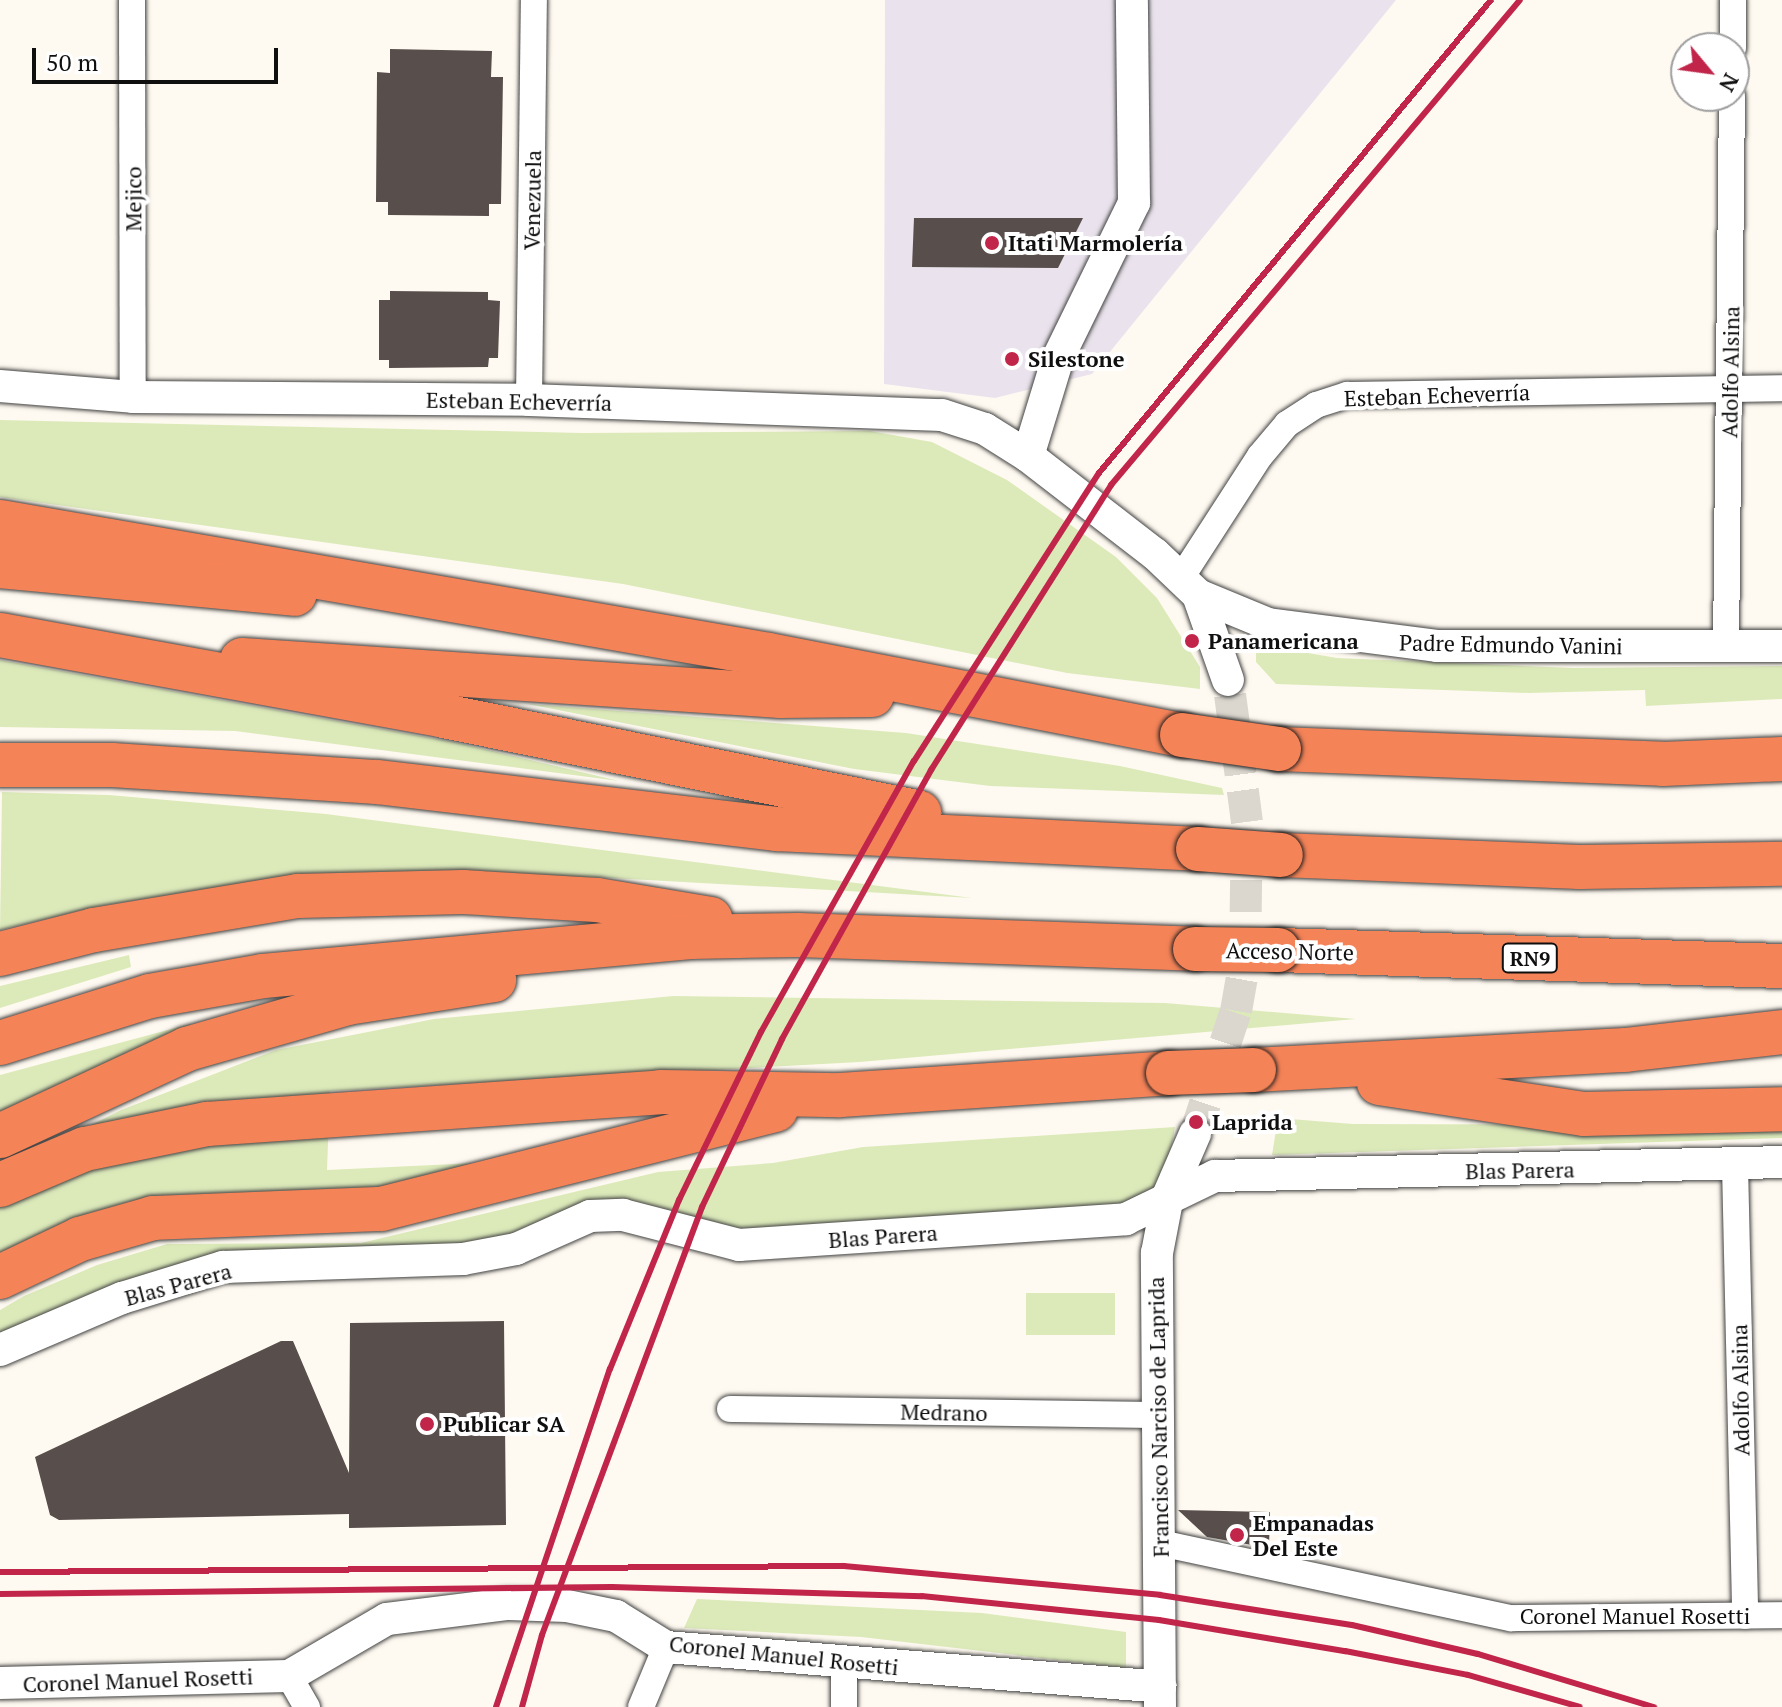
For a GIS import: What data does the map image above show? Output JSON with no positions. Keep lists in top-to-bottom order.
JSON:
{
  "streets": {
    "highway": ["Acceso Norte", "RN9"],
    "street": [
      "Mejico",
      "Venezuela",
      "Adolfo Alsina",
      "Esteban Echeverría",
      "Padre Edmundo Vanini",
      "Blas Parera",
      "Medrano",
      "Francisco Narciso de Laprida",
      "Coronel Manuel Rosetti"
    ]
  },
  "crossings": [
    ["Mejico", "Esteban Echeverría"],
    ["Venezuela", "Esteban Echeverría"],
    ["Adolfo Alsina", "Esteban Echeverría"],
    ["Adolfo Alsina", "Padre Edmundo Vanini"],
    ["Adolfo Alsina", "Blas Parera"],
    ["Adolfo Alsina", "Coronel Manuel Rosetti"],
    ["Esteban Echeverría", "Padre Edmundo Vanini"],
    ["Blas Parera", "Francisco Narciso de Laprida"],
    ["Medrano", "Francisco Narciso de Laprida"],
    ["Francisco Narciso de Laprida", "Coronel Manuel Rosetti"]
  ],
  "places": [
    "Itati Marmolería",
    "Silestone",
    "Panamericana",
    "Laprida",
    "Publicar SA",
    "Empanadas Del Este"
  ],
  "scale_bar": "50 m",
  "north": "bottom right"
}
